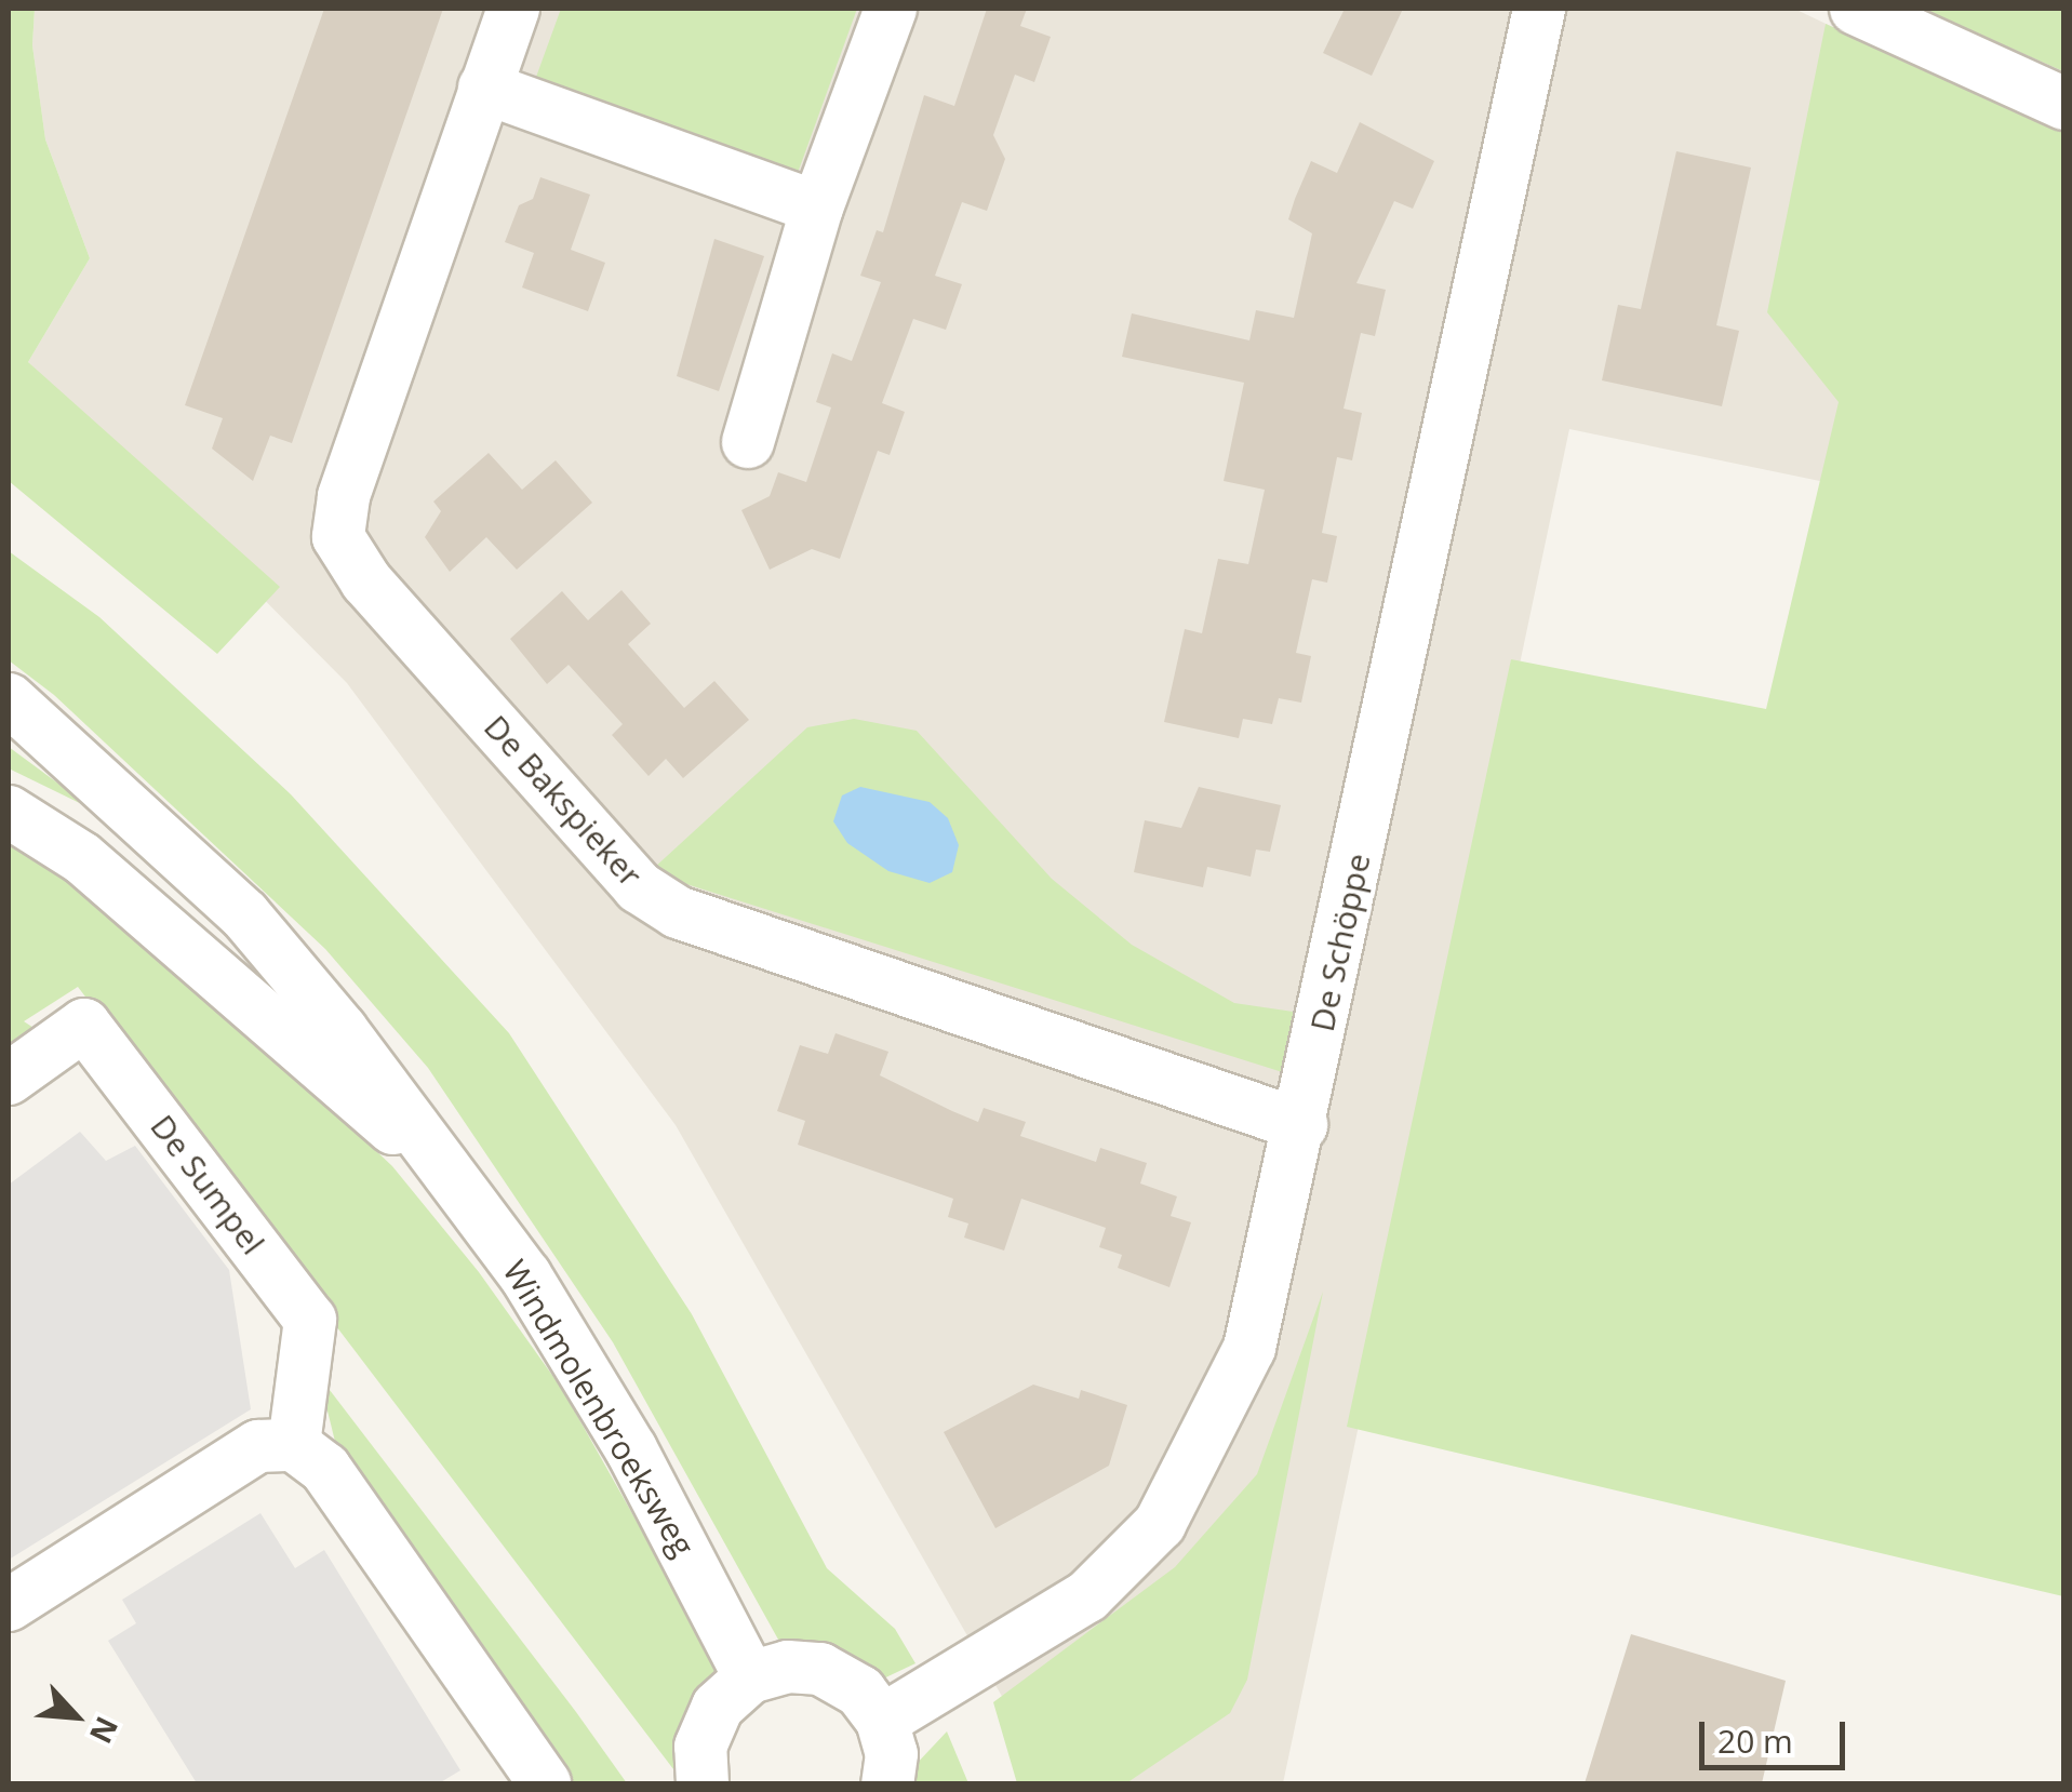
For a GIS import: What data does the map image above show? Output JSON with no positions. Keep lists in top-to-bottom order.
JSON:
{
  "streets": {
    "street": [
      "De Bakspieker",
      "De Schöppe",
      "De Sumpel",
      "Windmolenbroeksweg"
    ]
  },
  "crossings": [
    ["De Bakspieker", "De Schöppe"]
  ],
  "scale_bar": "20 m",
  "north": "bottom right"
}
